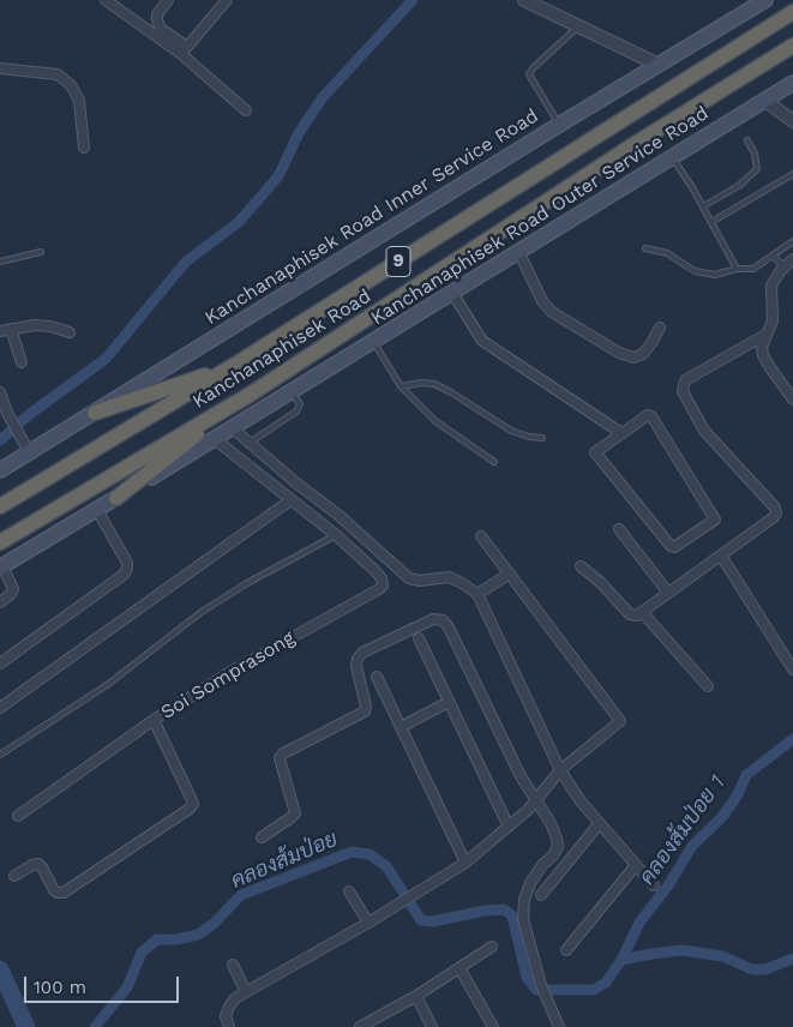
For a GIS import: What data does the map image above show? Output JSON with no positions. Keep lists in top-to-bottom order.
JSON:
{
  "streets": {
    "highway": ["9", "Kanchanaphisek Road"],
    "main road": ["Kanchanaphisek Road Outer Service Road", "Kanchanaphisek Road Inner Service Road"],
    "street": ["Soi Somprasong"]
  },
  "crossings": [
    ["Kanchanaphisek Road Outer Service Road", "Soi Somprasong"]
  ],
  "water": ["คลองส้มป่อย 1", "คลองส้มป่อย"],
  "scale_bar": "100 m"
}
